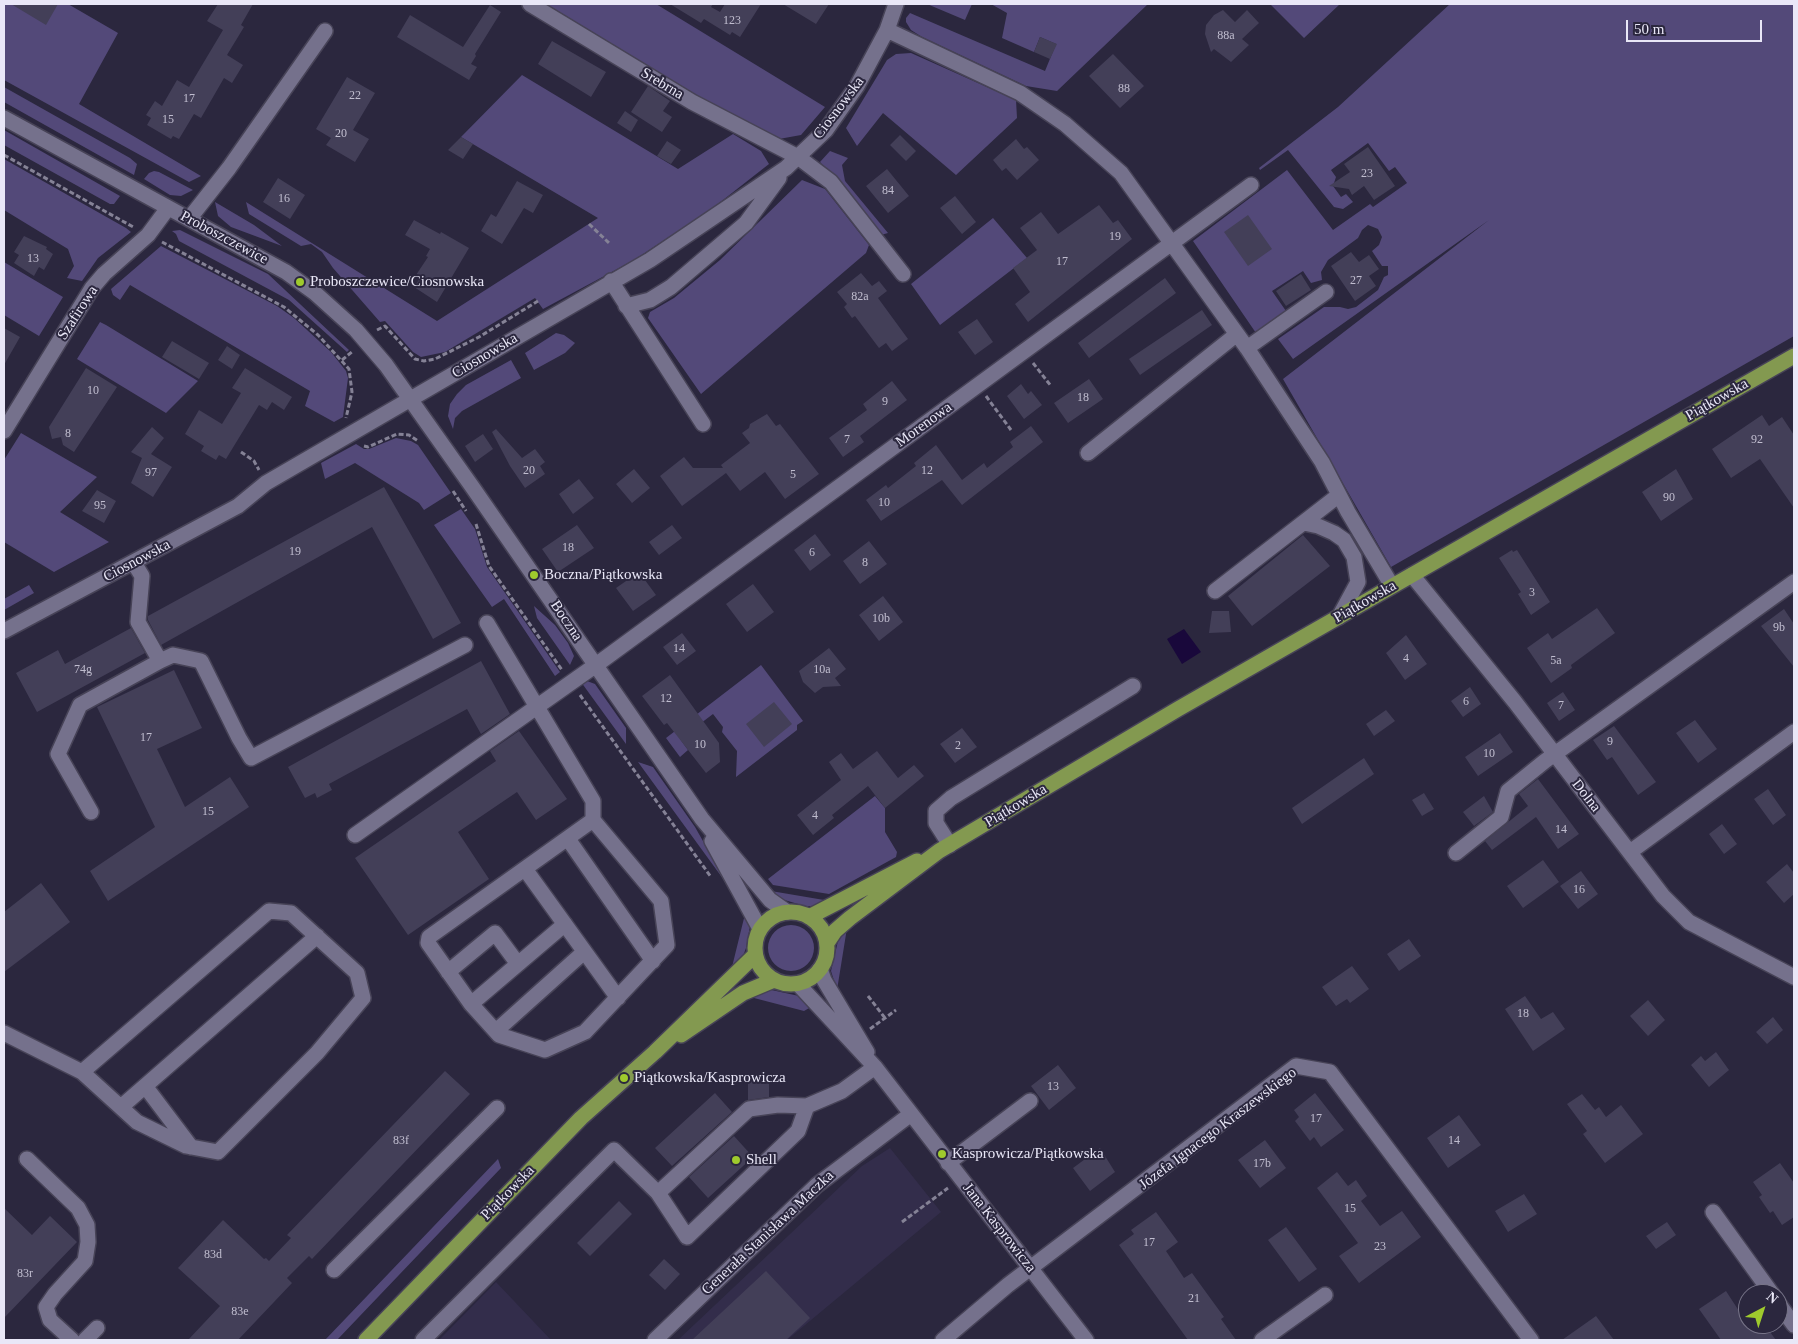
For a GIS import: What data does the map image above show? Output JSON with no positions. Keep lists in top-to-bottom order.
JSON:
{
  "streets": {
    "main road": ["Piątkowska"],
    "street": [
      "Srebrna",
      "Ciosnowska",
      "Proboszczewice",
      "Szafirowa",
      "Morenowa",
      "Boczna",
      "Dolna",
      "Józefa Ignacego Kraszewskiego",
      "Jana Kasprowicza",
      "Generała Stanisława Maczka"
    ]
  },
  "crossings": [
    ["Srebrna", "Ciosnowska"],
    ["Ciosnowska", "Proboszczewice"],
    ["Ciosnowska", "Boczna"],
    ["Proboszczewice", "Szafirowa"],
    ["Proboszczewice", "Boczna"],
    ["Piątkowska", "Boczna"],
    ["Piątkowska", "Dolna"],
    ["Piątkowska", "Jana Kasprowicza"],
    ["Morenowa", "Boczna"],
    ["Boczna", "Jana Kasprowicza"],
    ["Józefa Ignacego Kraszewskiego", "Jana Kasprowicza"],
    ["Jana Kasprowicza", "Generała Stanisława Maczka"]
  ],
  "places": [
    "Proboszczewice/Ciosnowska",
    "Boczna/Piątkowska",
    "Piątkowska/Kasprowicza",
    "Kasprowicza/Piątkowska",
    "Shell"
  ],
  "house_numbers": [
    "123",
    "88a",
    "88",
    "22",
    "17",
    "15",
    "20",
    "23",
    "84",
    "16",
    "19",
    "13",
    "17",
    "27",
    "82a",
    "10",
    "18",
    "9",
    "8",
    "7",
    "92",
    "20",
    "12",
    "97",
    "5",
    "90",
    "10",
    "95",
    "18",
    "19",
    "6",
    "8",
    "3",
    "10b",
    "9b",
    "14",
    "4",
    "5a",
    "74g",
    "10a",
    "12",
    "6",
    "7",
    "17",
    "9",
    "10",
    "2",
    "10",
    "15",
    "4",
    "14",
    "16",
    "18",
    "13",
    "17",
    "83f",
    "14",
    "17b",
    "15",
    "17",
    "23",
    "83d",
    "83r",
    "21",
    "83e"
  ],
  "scale_bar": "50 m",
  "north": "top right"
}
